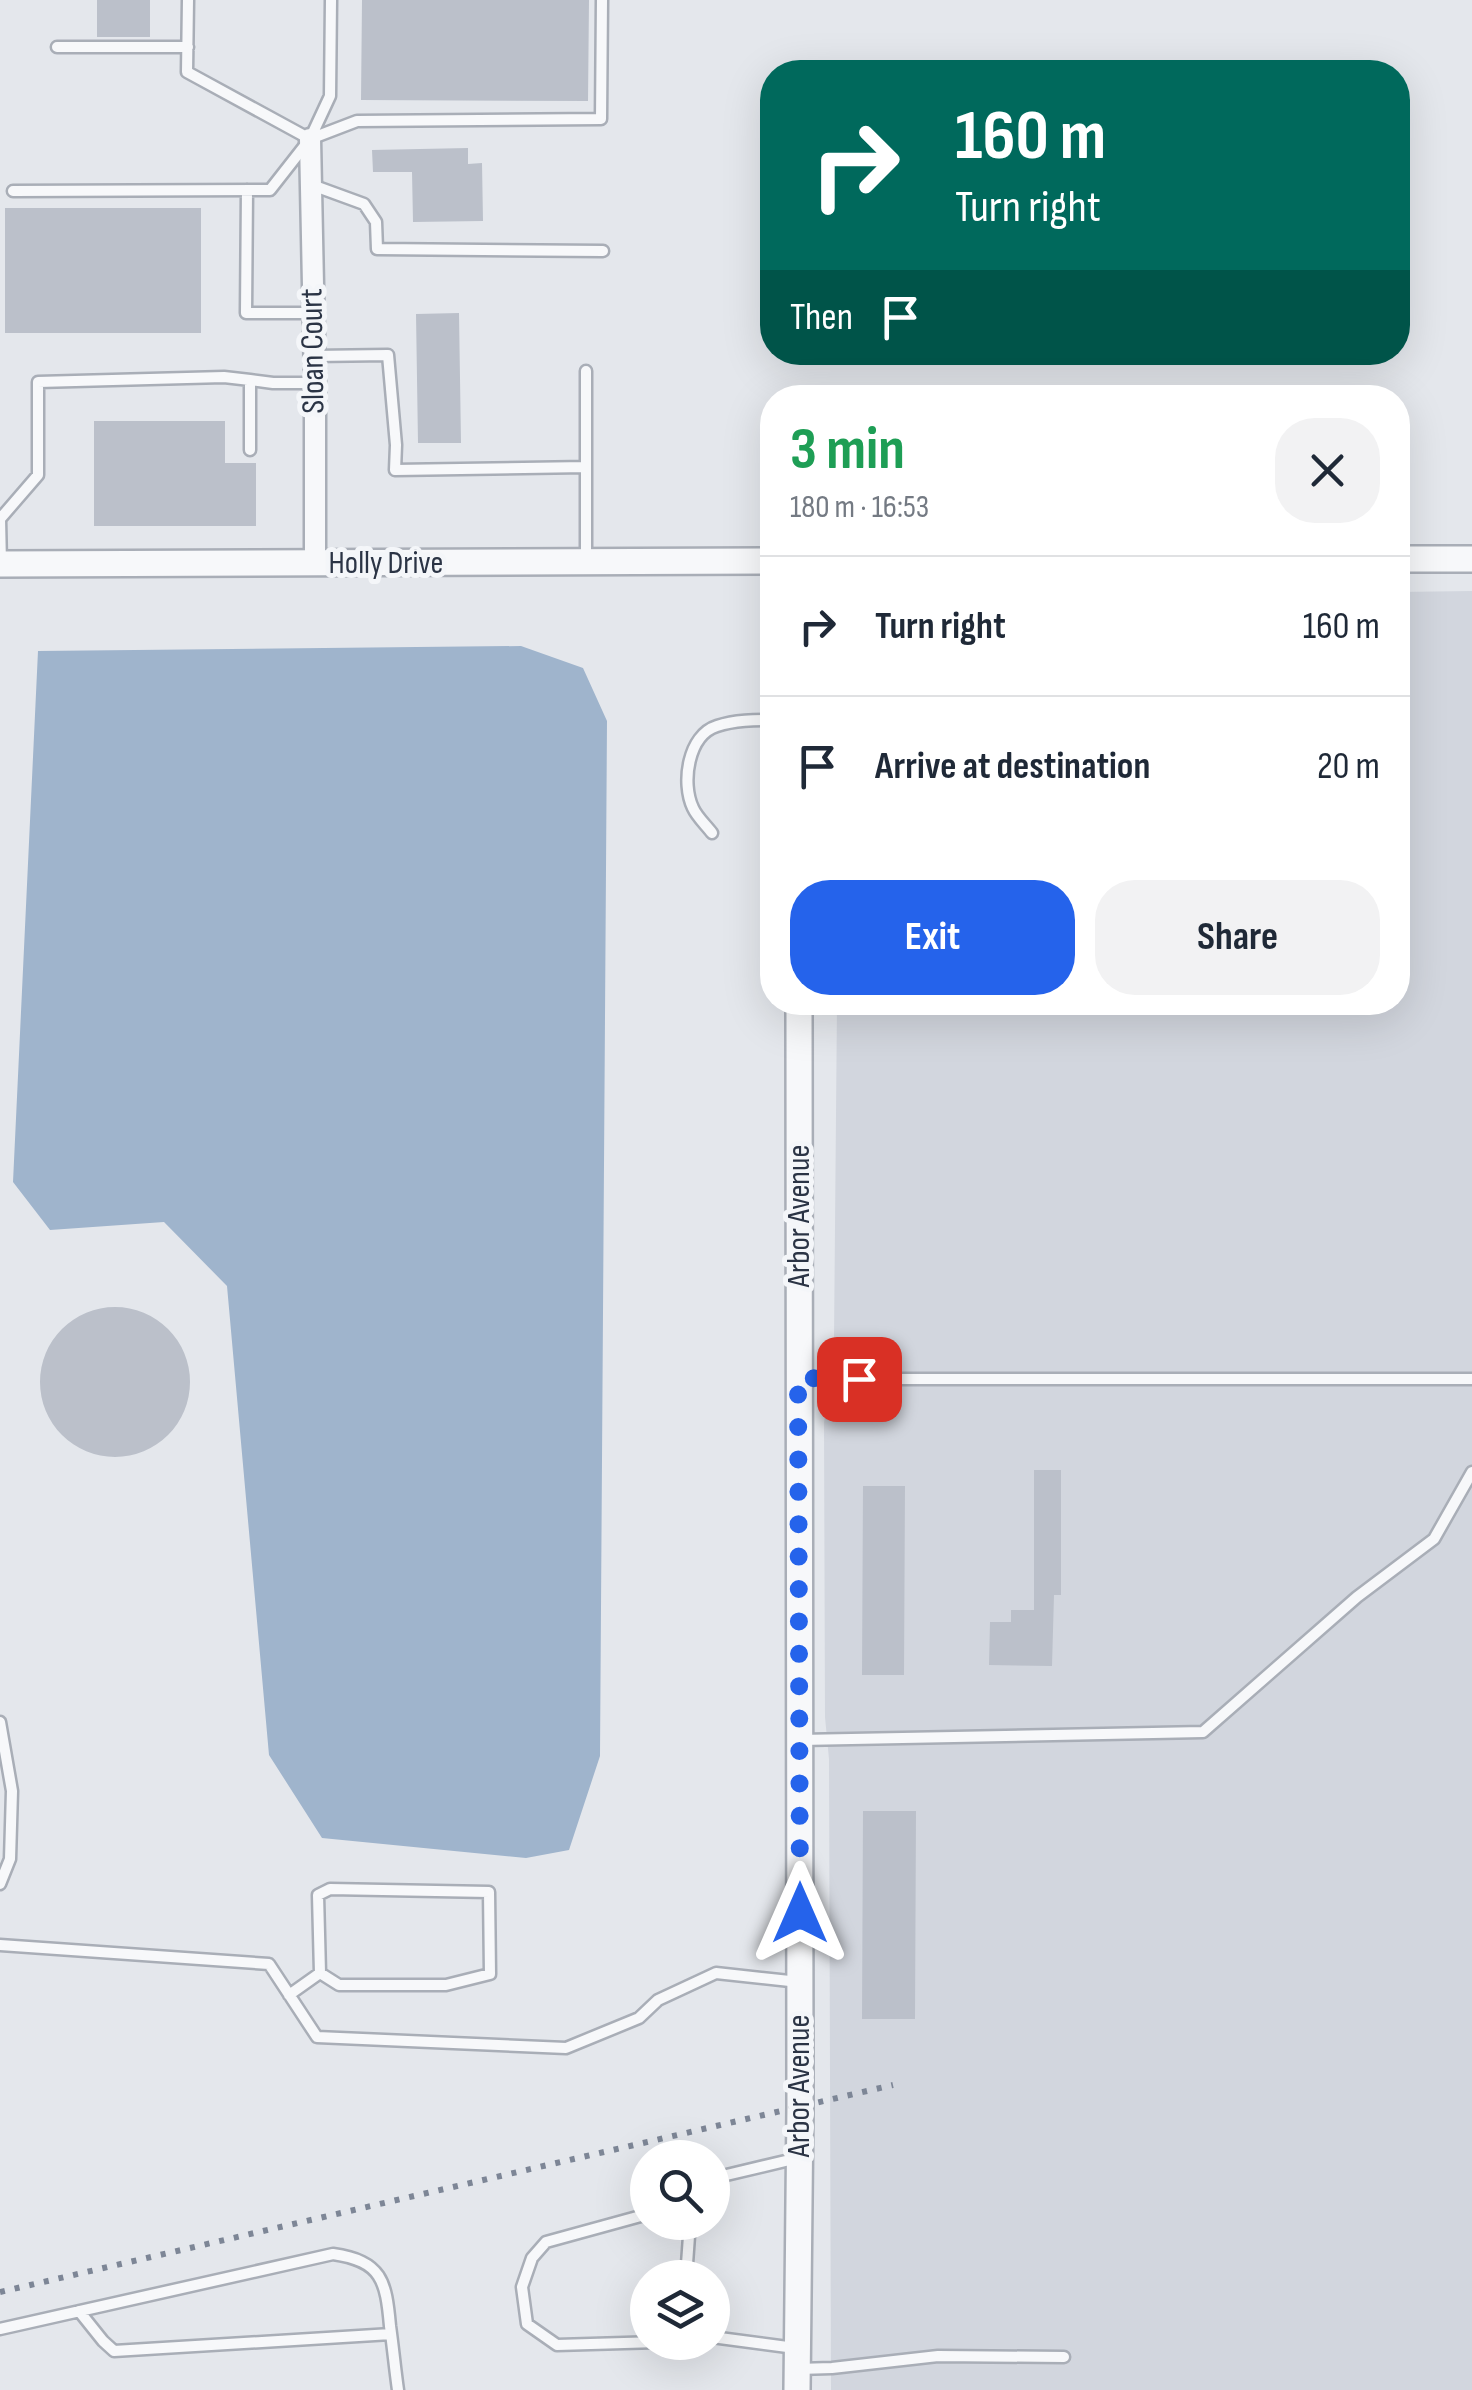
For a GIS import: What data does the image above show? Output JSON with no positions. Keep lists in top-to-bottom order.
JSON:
{
  "streets": {
    "street": ["Sloan Court", "Holly Drive", "Arbor Avenue"]
  },
  "crossings": [
    ["Sloan Court", "Holly Drive"]
  ],
  "page": {
    "turn": ["160 m", "Turn right"],
    "then": "Then",
    "heading": ["3 min", "180 m · 16:53"],
    "list": [
      {
        "name": "Turn right",
        "value": "160 m"
      },
      {
        "name": "Arrive at destination",
        "value": "20 m"
      }
    ],
    "buttons": ["Exit", "Share"]
  }
}
